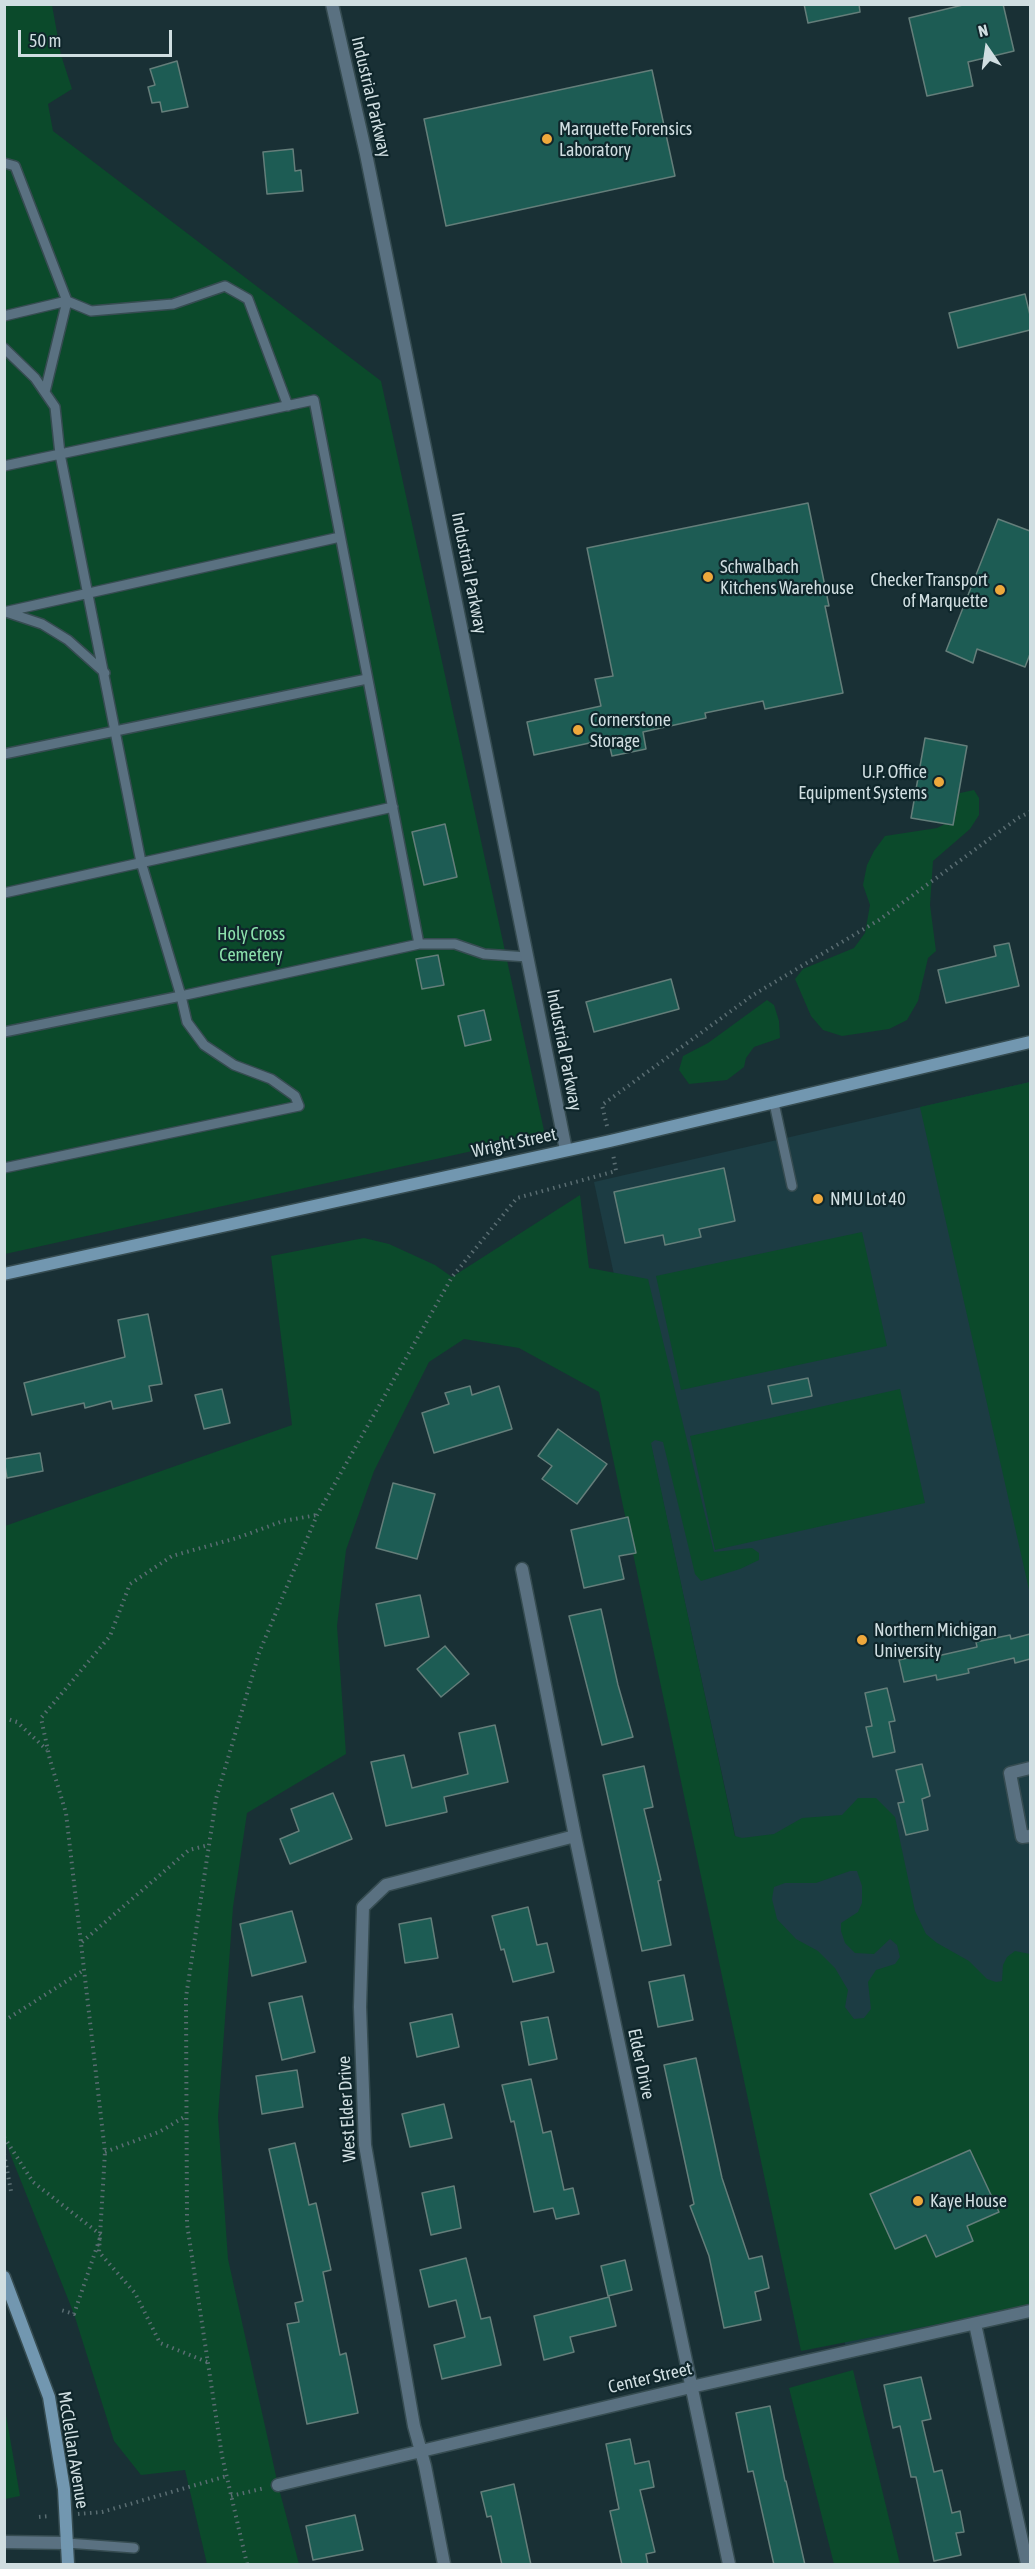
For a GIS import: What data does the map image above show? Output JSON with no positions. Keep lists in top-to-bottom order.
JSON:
{
  "streets": {
    "main road": ["Wright Street", "McClellan Avenue"],
    "street": [
      "Industrial Parkway",
      "Elder Drive",
      "West Elder Drive",
      "Center Street"
    ]
  },
  "crossings": [
    ["Industrial Parkway", "Wright Street"],
    ["Elder Drive", "West Elder Drive"],
    ["Elder Drive", "Center Street"],
    ["West Elder Drive", "Center Street"]
  ],
  "parks": ["Holy Cross Cemetery"],
  "places": [
    "Marquette Forensics Laboratory",
    "Schwalbach Kitchens Warehouse",
    "Checker Transport of Marquette",
    "Cornerstone Storage",
    "U.P. Office Equipment Systems",
    "NMU Lot 40",
    "Northern Michigan University",
    "Kaye House"
  ],
  "scale_bar": "50 m",
  "north": "top"
}
